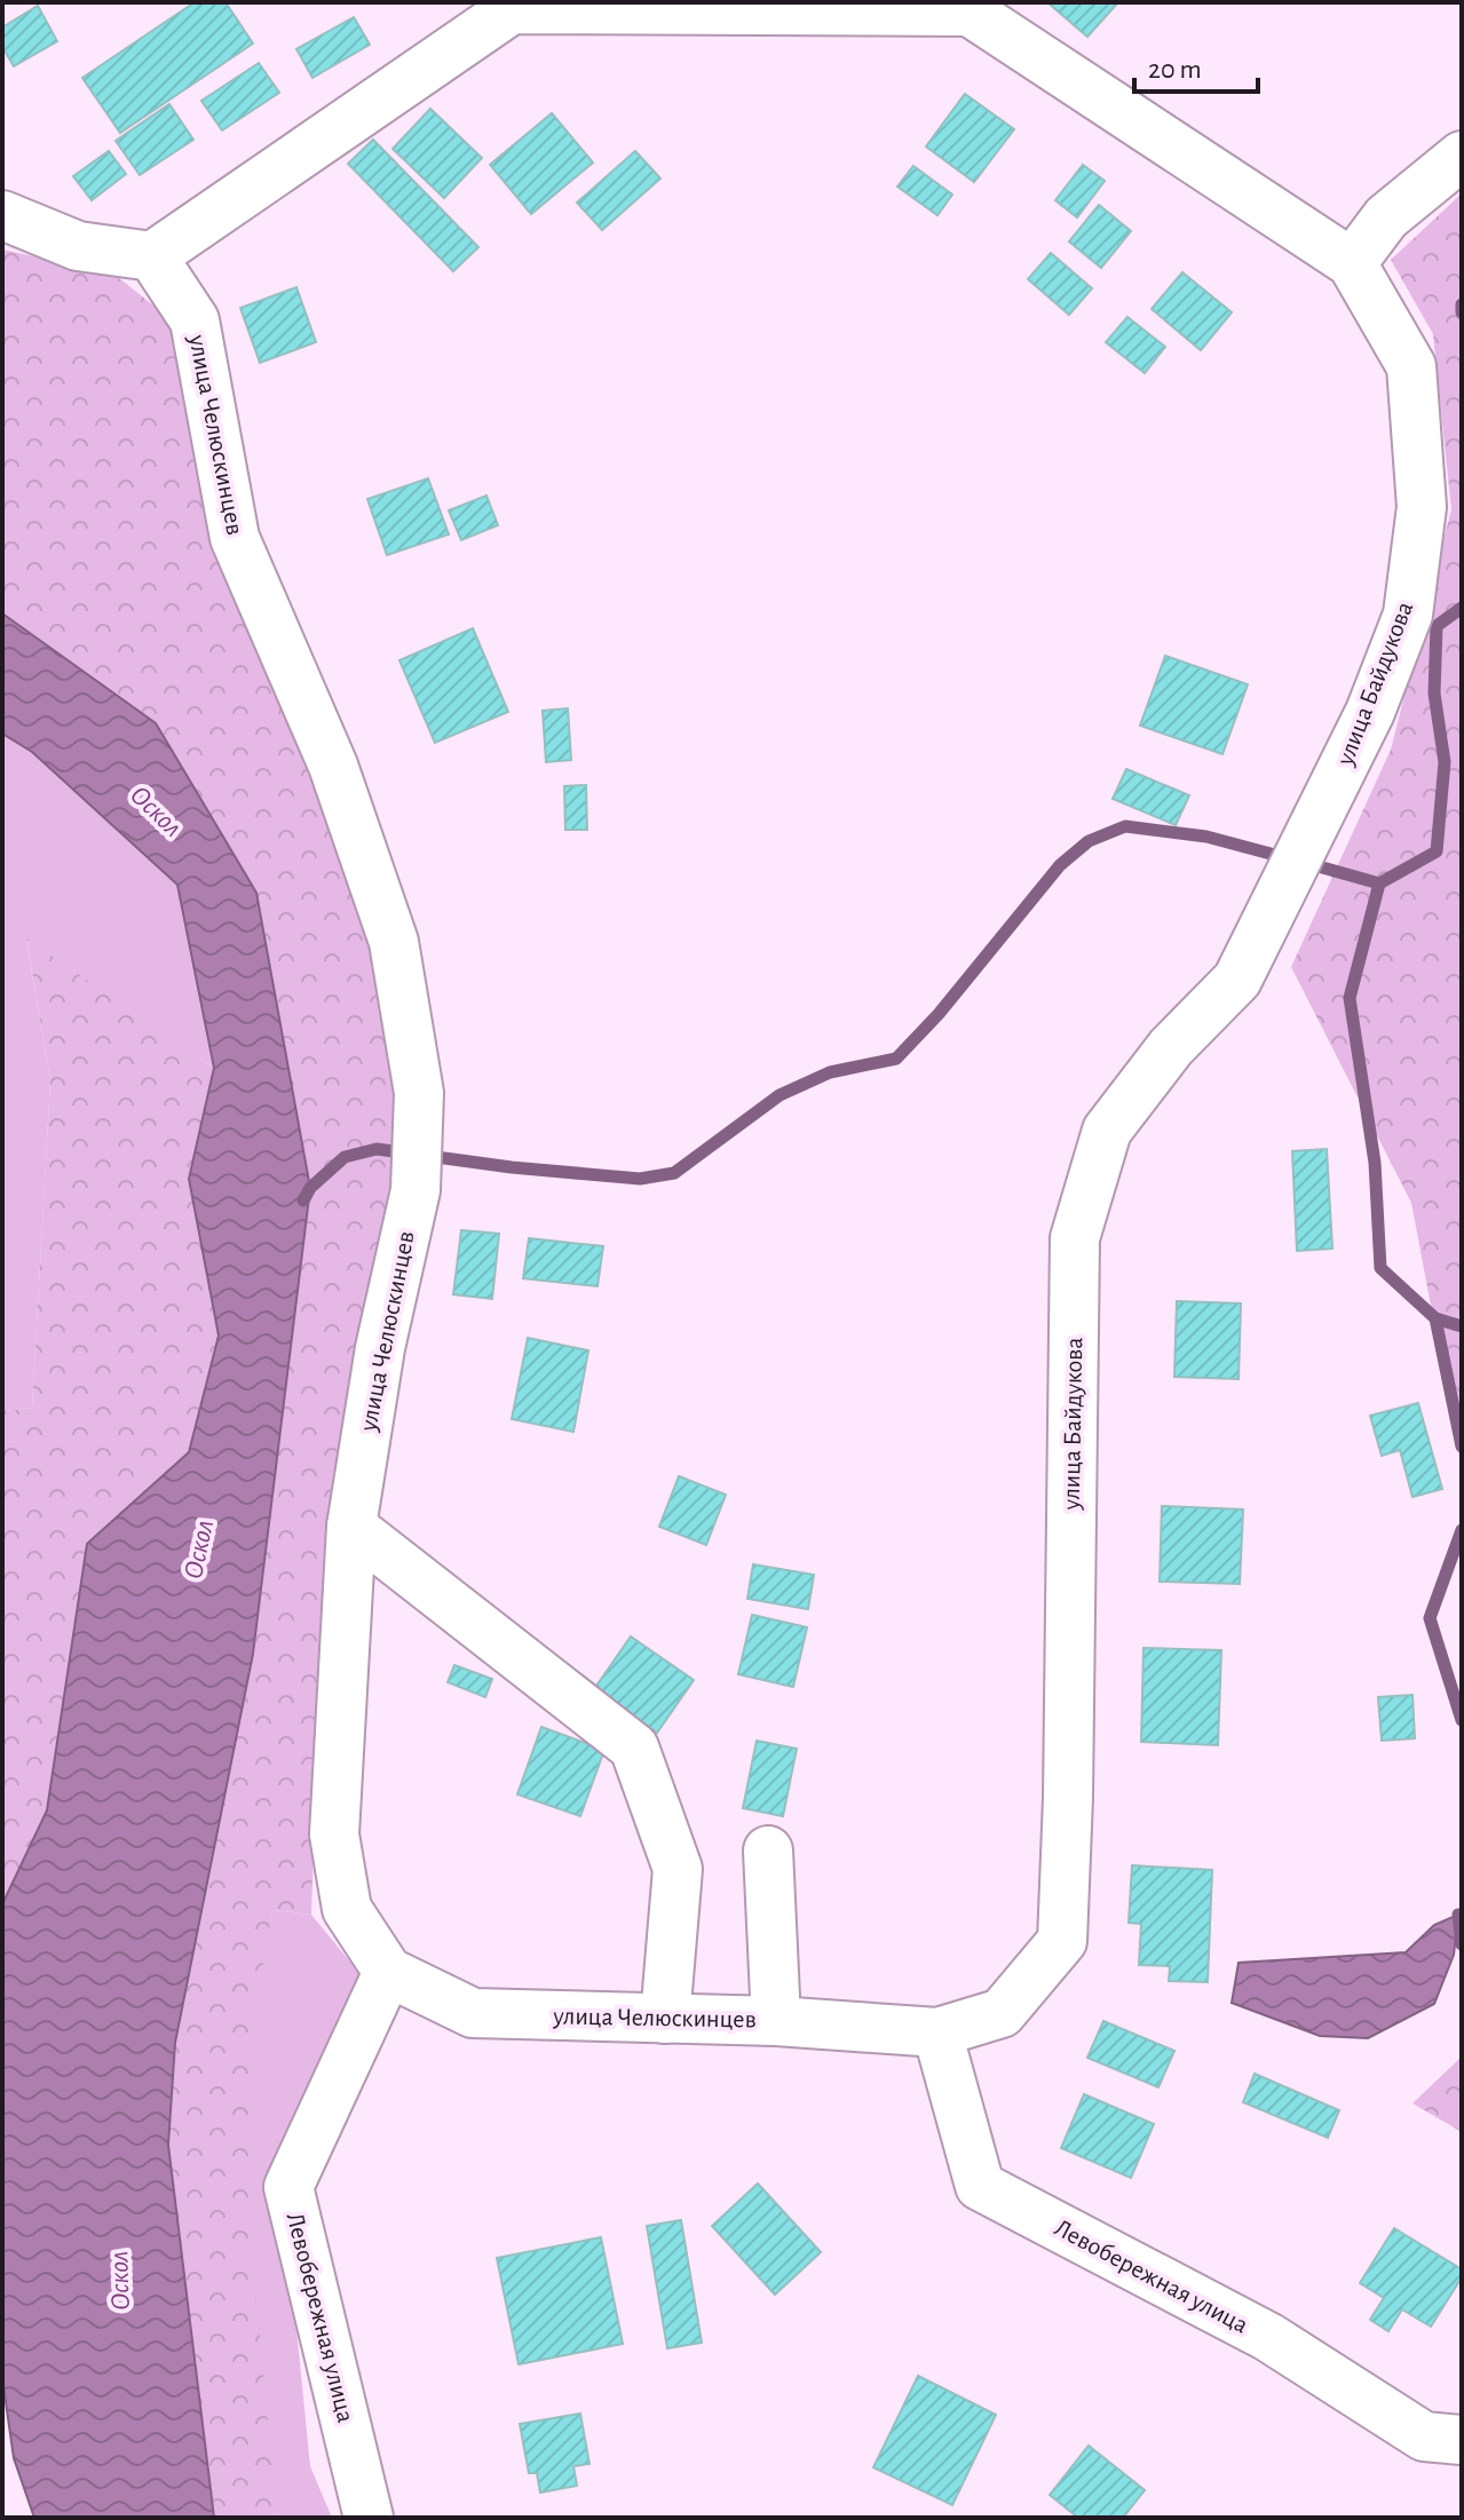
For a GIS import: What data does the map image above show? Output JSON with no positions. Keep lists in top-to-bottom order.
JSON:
{
  "streets": {
    "street": ["улица Челюскинцев", "улица Байдукова", "Левобережная улица"]
  },
  "crossings": [
    ["улица Челюскинцев", "улица Байдукова"],
    ["улица Челюскинцев", "Левобережная улица"]
  ],
  "water": ["Оскол"],
  "scale_bar": "20 m"
}
